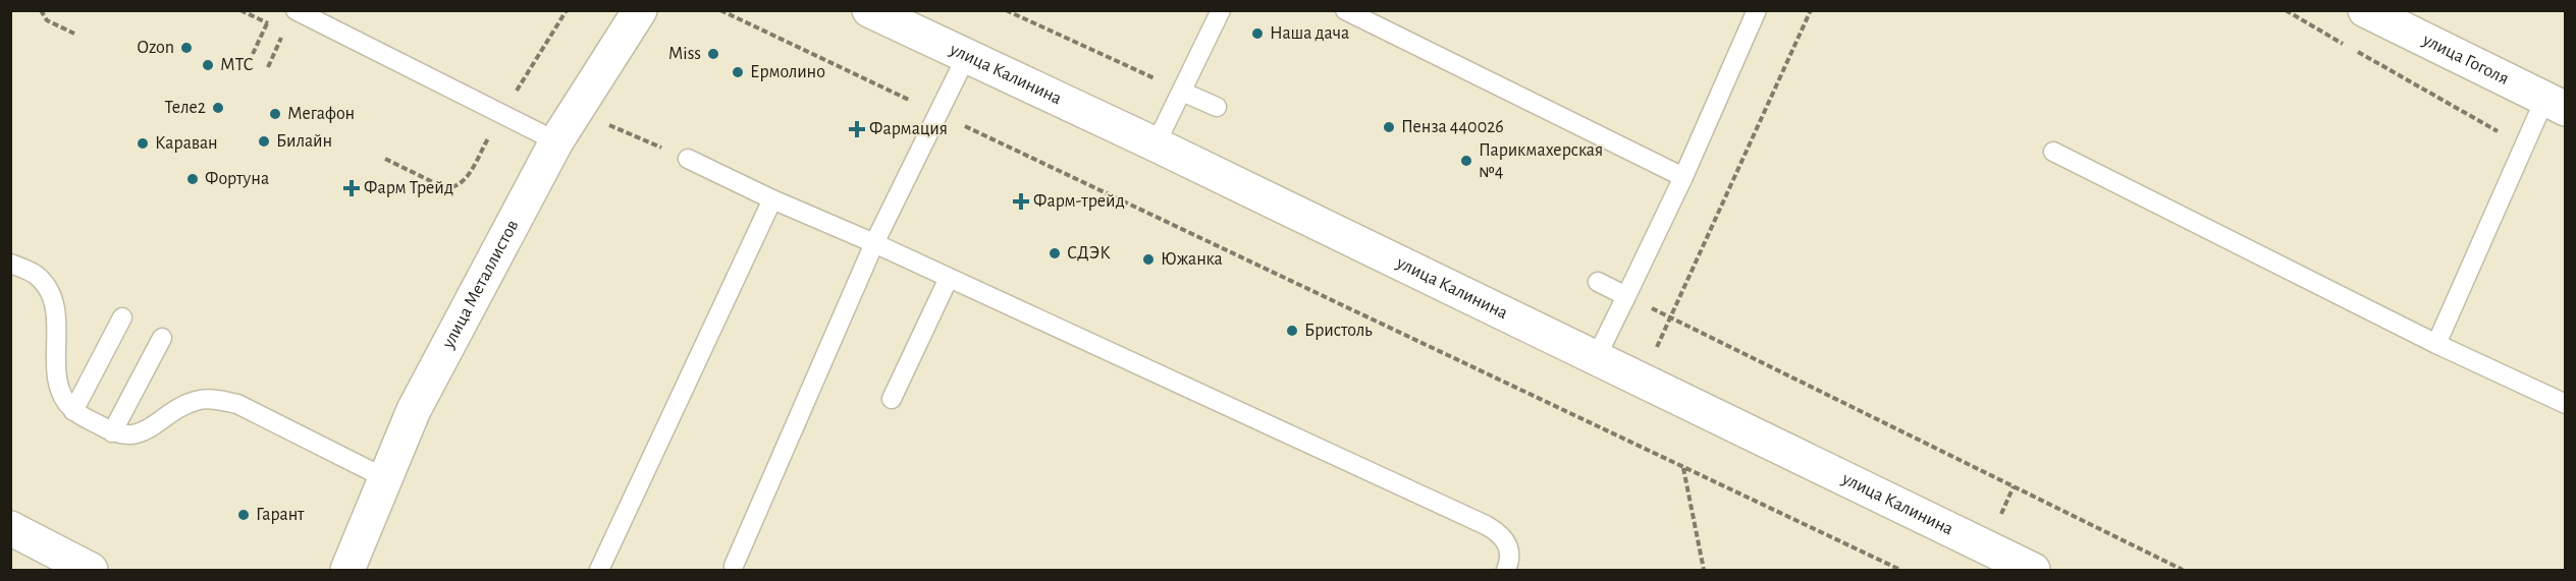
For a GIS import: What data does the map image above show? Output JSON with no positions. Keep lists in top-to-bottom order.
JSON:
{
  "streets": {
    "main road": ["улица Гоголя", "улица Калинина", "улица Металлистов"]
  },
  "places": {
    "other": [
      "Наша дача",
      "Ozon",
      "Miss",
      "МТС",
      "Ермолино",
      "Теле2",
      "Мегафон",
      "Пенза 440026",
      "Билайн",
      "Караван",
      "Парикмахерская №4",
      "Фортуна",
      "СДЭК",
      "Южанка",
      "Бристоль",
      "Гарант"
    ],
    "health": ["Фармация", "Фарм Трейд", "Фарм-трейд"]
  }
}
